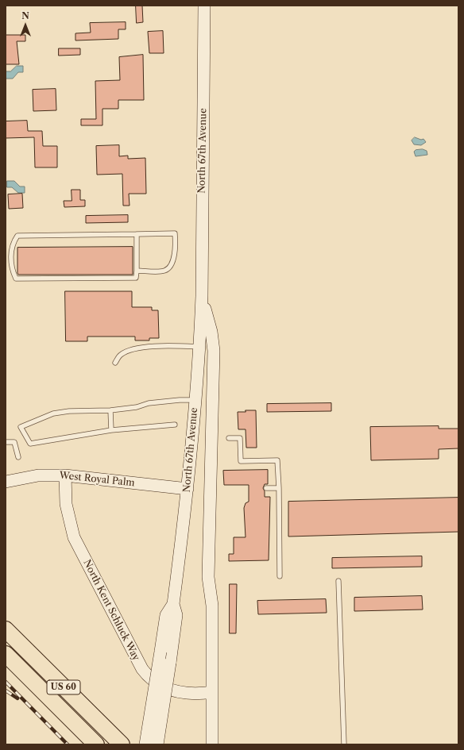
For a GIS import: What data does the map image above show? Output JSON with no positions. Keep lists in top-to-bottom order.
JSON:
{
  "streets": {
    "highway": ["US 60"],
    "main road": ["North 67th Avenue", "West Royal Palm", "North Kent Schluck Way"]
  },
  "crossings": [
    ["North 67th Avenue", "West Royal Palm"],
    ["North 67th Avenue", "North Kent Schluck Way"],
    ["West Royal Palm", "North Kent Schluck Way"]
  ],
  "north": "top"
}
